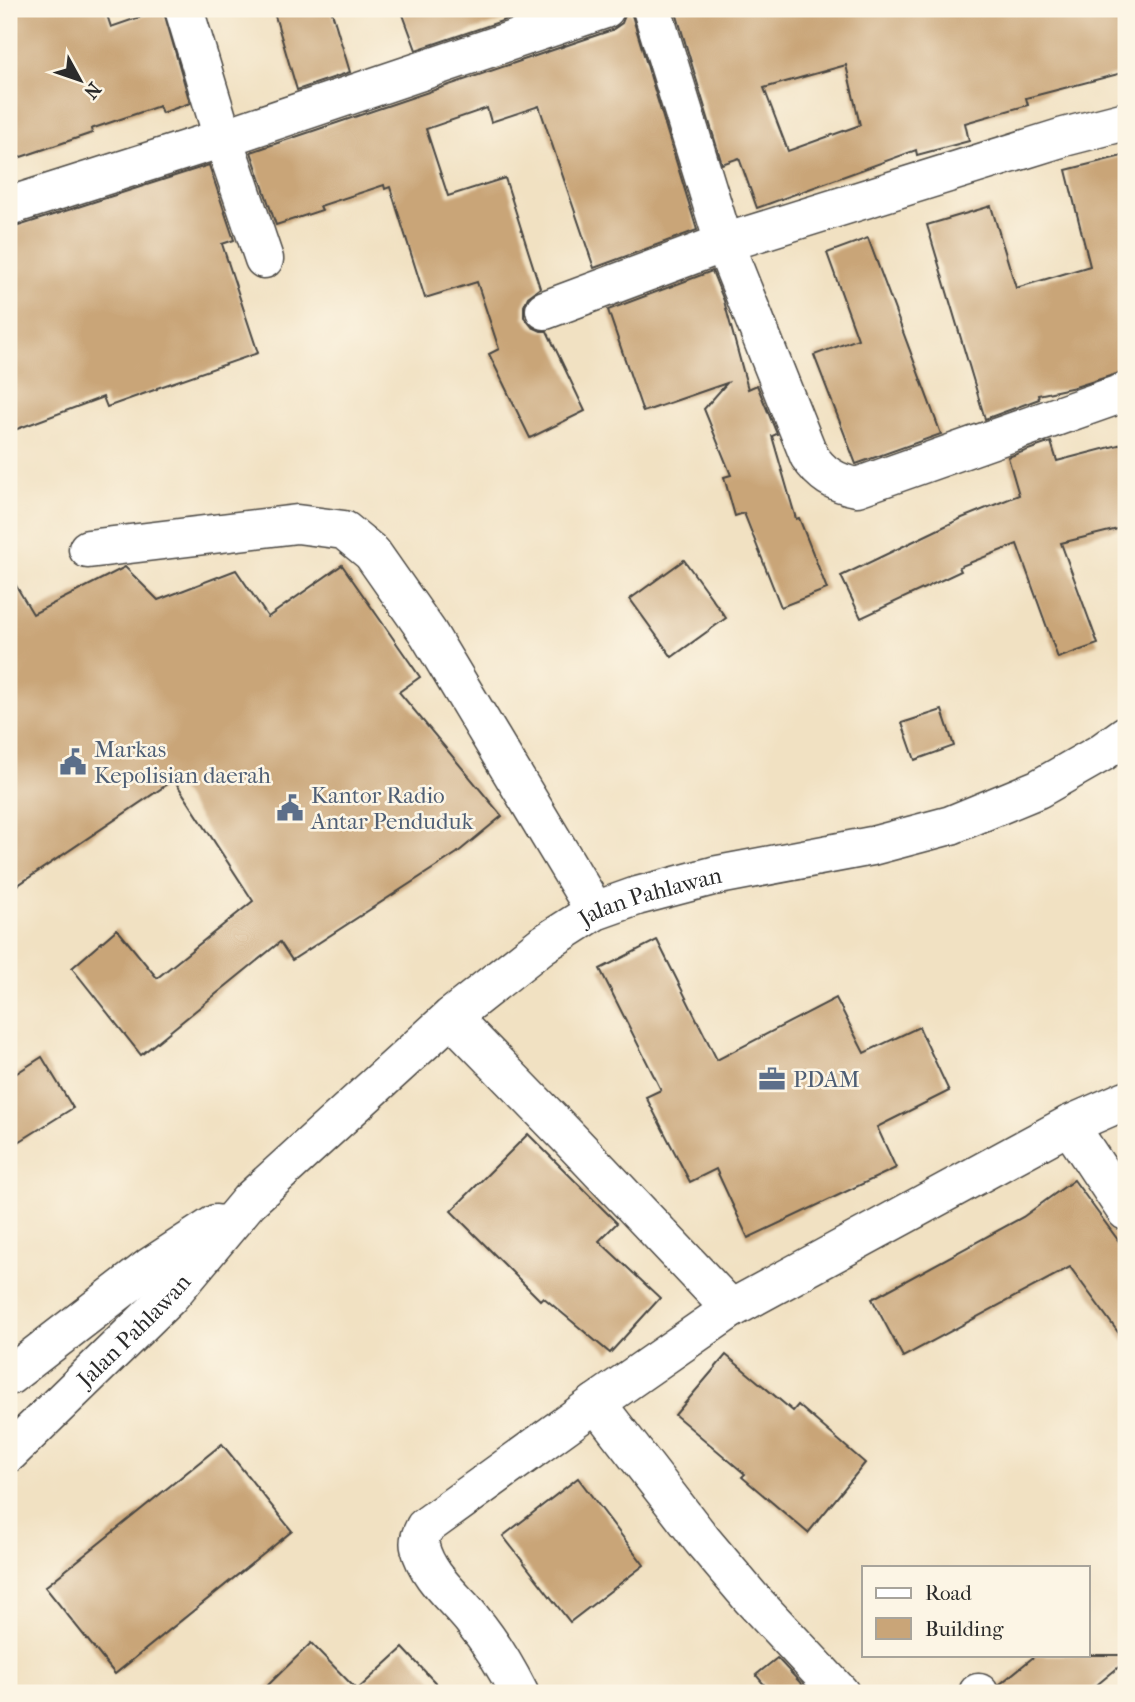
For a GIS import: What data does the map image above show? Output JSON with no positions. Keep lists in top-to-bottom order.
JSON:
{
  "streets": {
    "street": ["Jalan Pahlawan"]
  },
  "places": {
    "public building": ["Markas Kepolisian daerah", "Kantor Radio Antar Penduduk"],
    "office": ["PDAM"]
  },
  "legend": ["Road", "Building"],
  "north": "bottom right"
}
